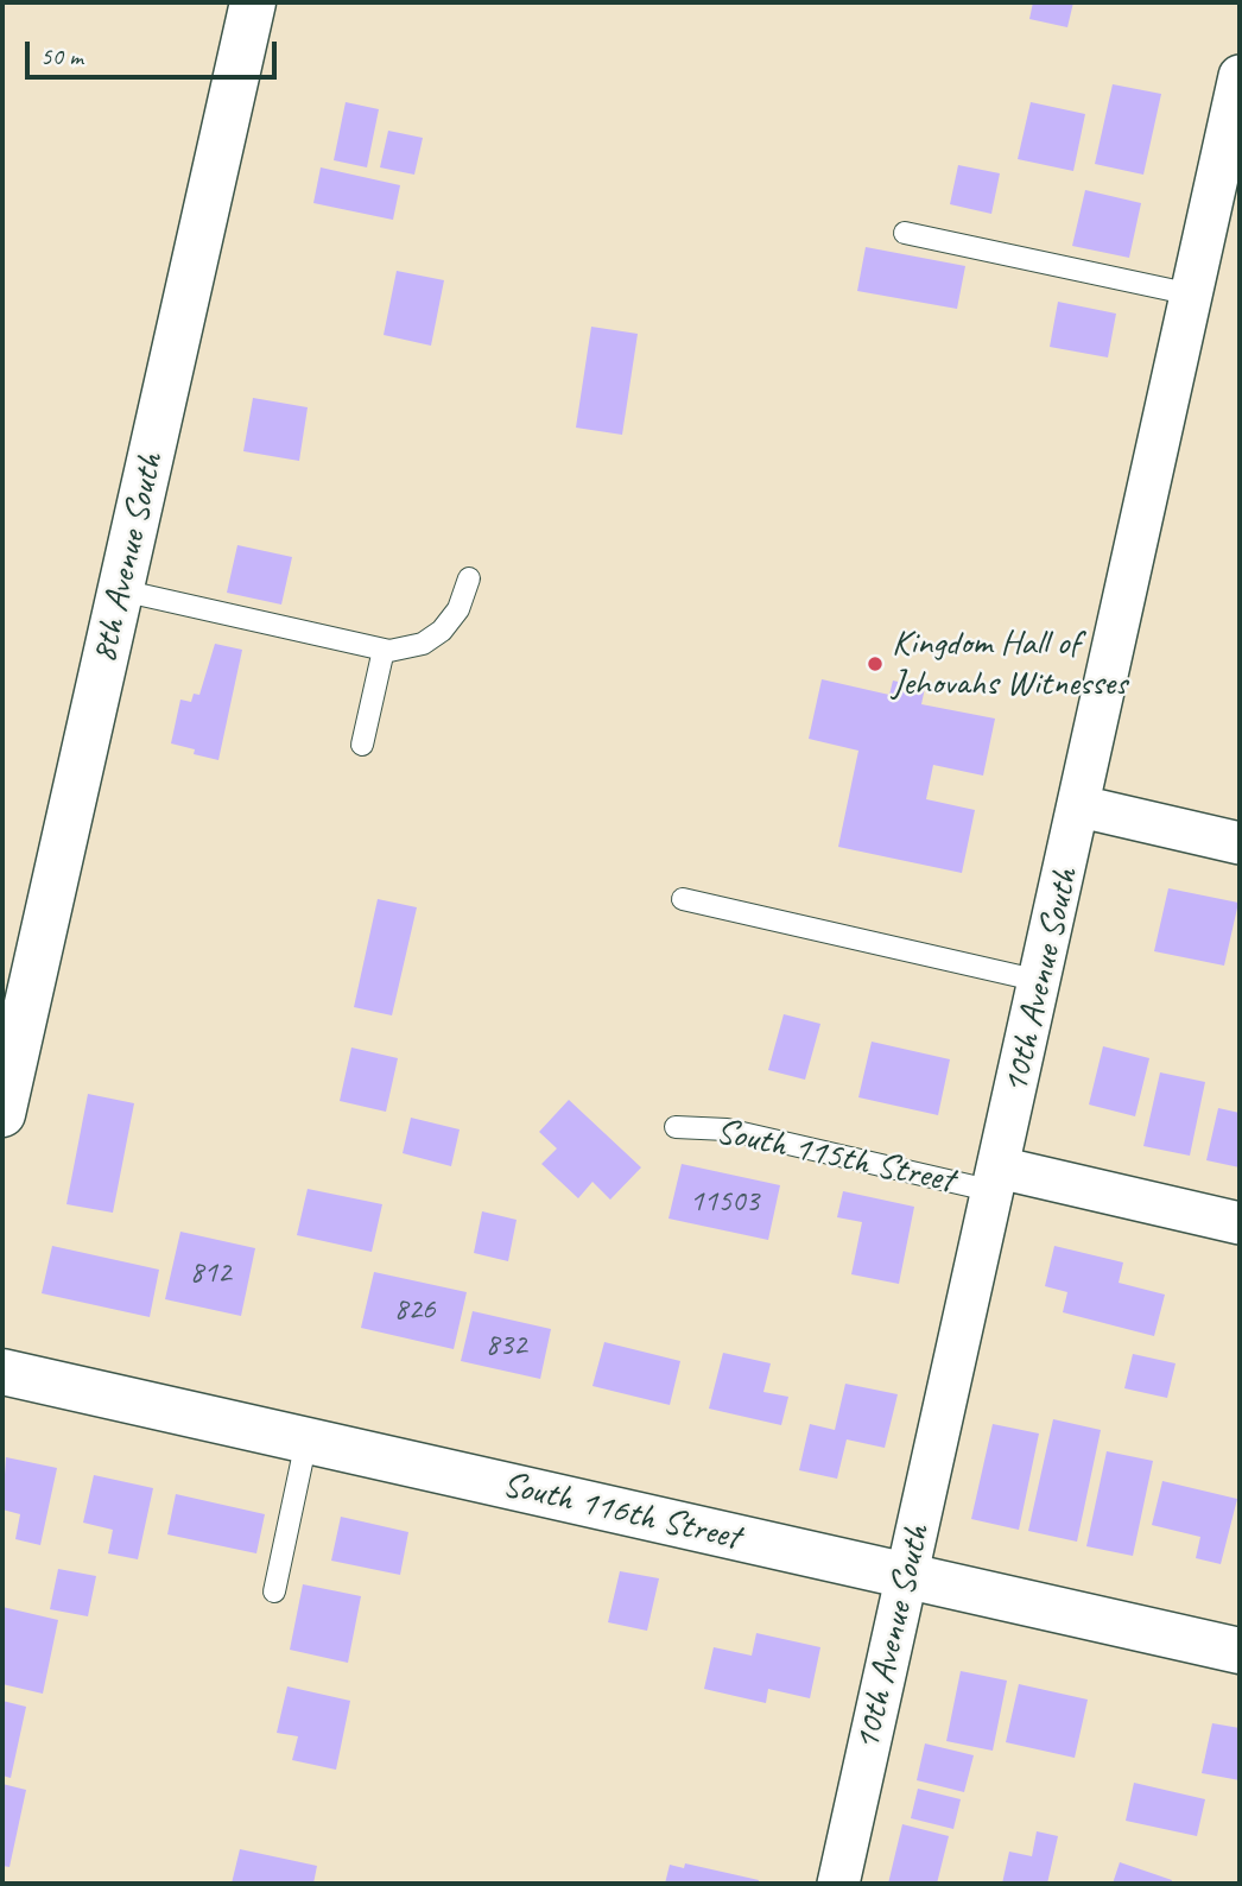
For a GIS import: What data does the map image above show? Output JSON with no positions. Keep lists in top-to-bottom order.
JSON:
{
  "streets": {
    "street": [
      "8th Avenue South",
      "10th Avenue South",
      "South 115th Street",
      "South 116th Street"
    ]
  },
  "crossings": [
    ["10th Avenue South", "South 115th Street"],
    ["10th Avenue South", "South 116th Street"]
  ],
  "places": ["Kingdom Hall of Jehovahs Witnesses"],
  "house_numbers": [
    "11503",
    "812",
    "826",
    "832"
  ],
  "scale_bar": "50 m"
}
